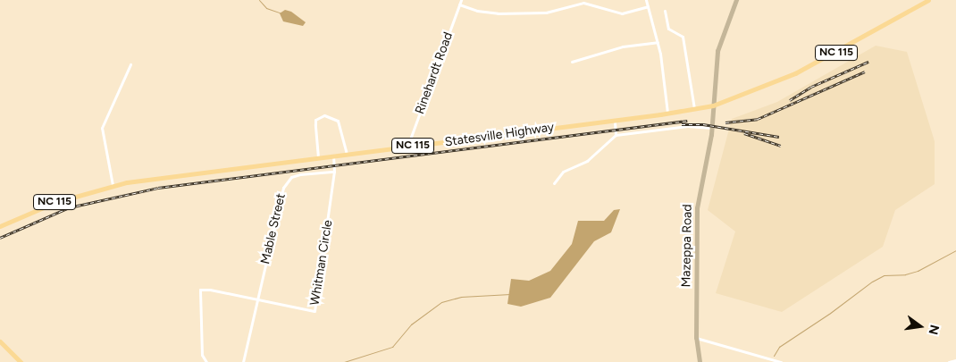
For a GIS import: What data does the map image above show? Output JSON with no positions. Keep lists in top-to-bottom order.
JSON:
{
  "streets": {
    "main road": ["NC 115", "Statesville Highway"],
    "street": [
      "Rinehardt Road",
      "Mable Street",
      "Mazeppa Road",
      "Whitman Circle"
    ]
  },
  "crossings": [
    ["Rinehardt Road", "Statesville Highway"],
    ["Statesville Highway", "Mazeppa Road"],
    ["Statesville Highway", "Whitman Circle"],
    ["Mable Street", "Whitman Circle"]
  ],
  "north": "right"
}
